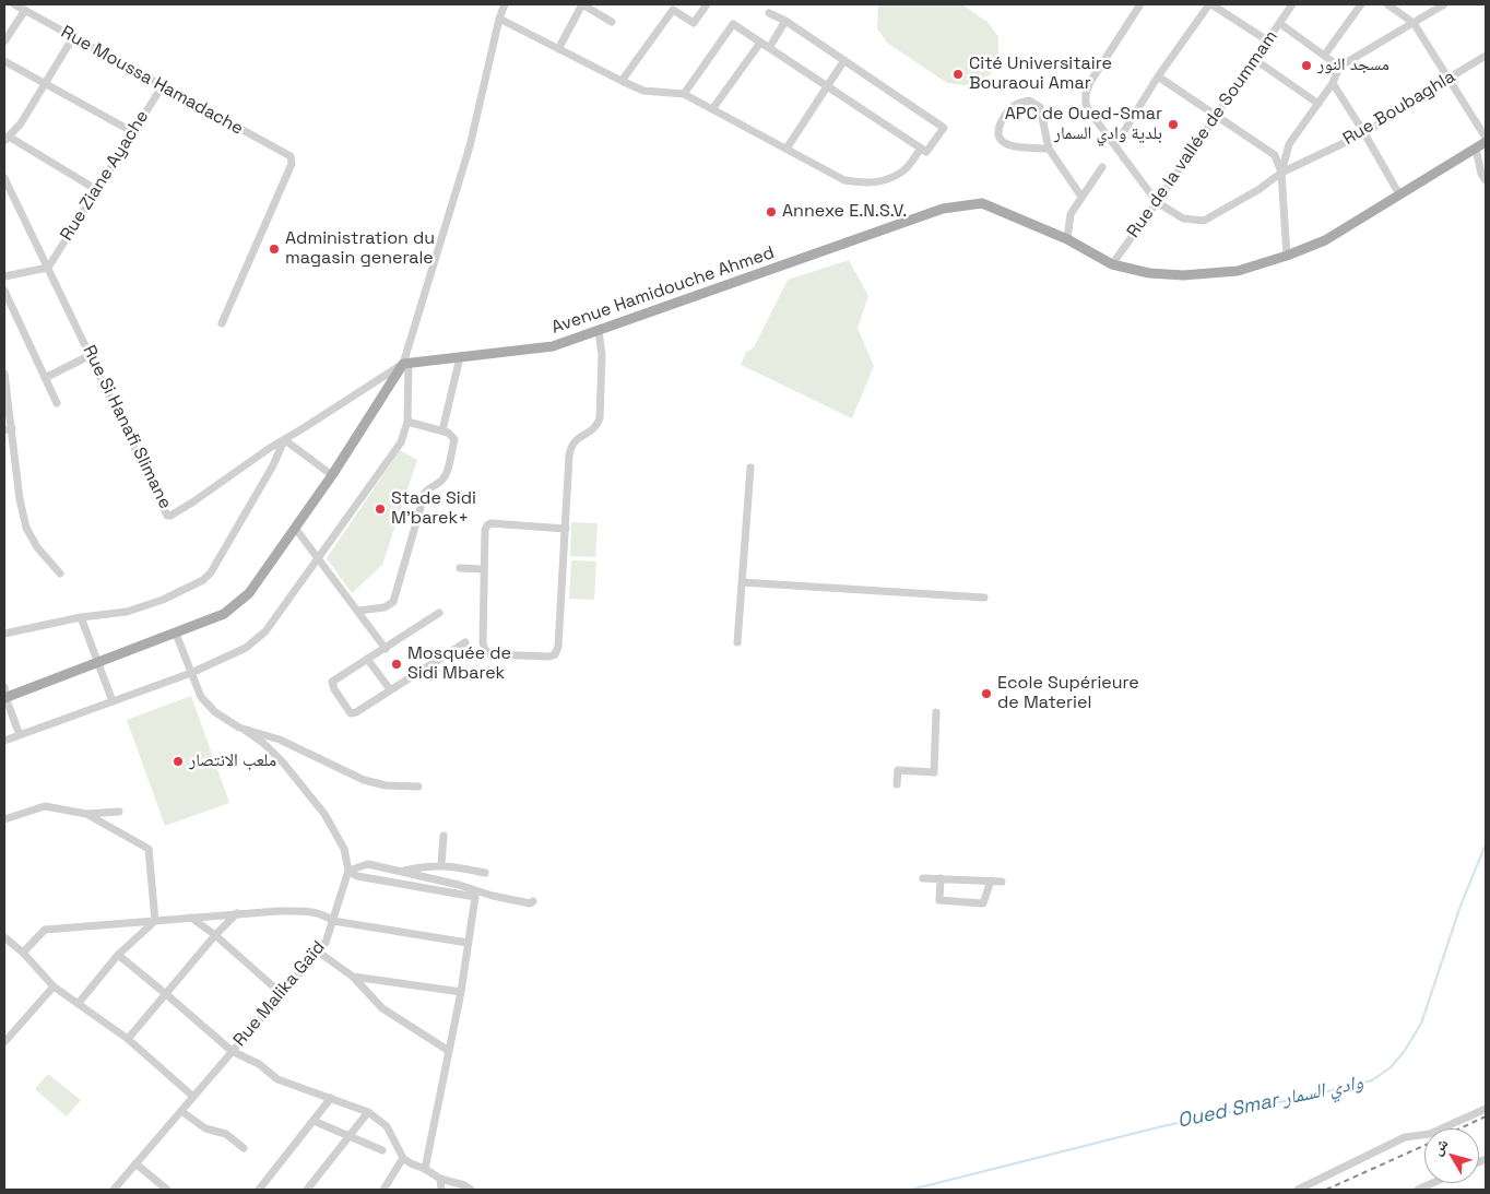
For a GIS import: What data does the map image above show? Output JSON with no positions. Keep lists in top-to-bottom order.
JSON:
{
  "streets": {
    "main road": ["Avenue Hamidouche Ahmed"],
    "street": [
      "Rue Moussa Hamadache",
      "Rue Boubaghla",
      "Rue de la vallée de Soummam",
      "Rue Ziane Ayache",
      "Rue Si Hanafi Slimane",
      "Rue Malika Gaïd"
    ]
  },
  "crossings": [
    ["Rue Moussa Hamadache", "Rue Ziane Ayache"],
    ["Rue Boubaghla", "Rue de la vallée de Soummam"],
    ["Rue de la vallée de Soummam", "Avenue Hamidouche Ahmed"],
    ["Rue Ziane Ayache", "Rue Si Hanafi Slimane"],
    ["Avenue Hamidouche Ahmed", "Rue Si Hanafi Slimane"]
  ],
  "water": ["Oued Smar وادي السمار"],
  "places": [
    "مسجد النور",
    "Cité Universitaire Bouraoui Amar",
    "APC de Oued-Smar بلدية وادي السمار",
    "Annexe E.N.S.V.",
    "Administration du magasin generale",
    "Stade Sidi M'barek+",
    "Mosquée de Sidi Mbarek",
    "Ecole Supérieure de Materiel",
    "ملعب الانتصار"
  ],
  "north": "top left"
}
